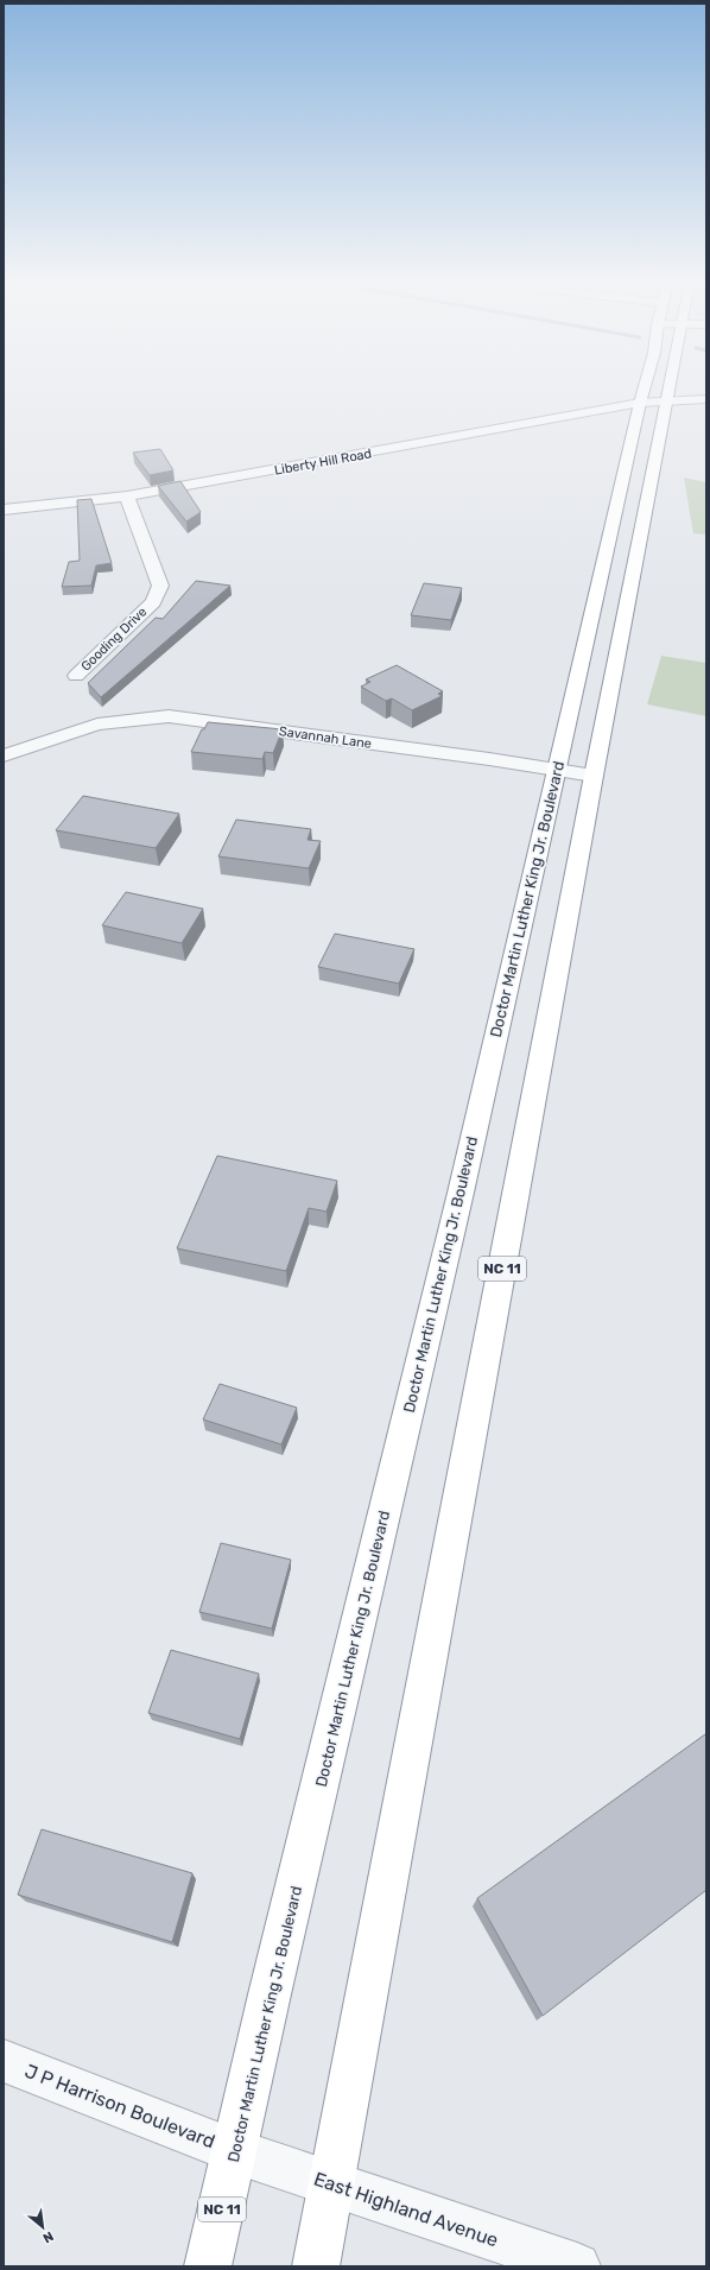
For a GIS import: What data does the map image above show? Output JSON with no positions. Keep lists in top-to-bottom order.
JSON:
{
  "streets": {
    "highway": ["Doctor Martin Luther King Jr. Boulevard", "NC 11"],
    "street": [
      "Liberty Hill Road",
      "Gooding Drive",
      "Savannah Lane",
      "J P Harrison Boulevard",
      "East Highland Avenue"
    ]
  },
  "crossings": [
    ["Liberty Hill Road", "Gooding Drive"],
    ["Liberty Hill Road", "Doctor Martin Luther King Jr. Boulevard"],
    ["Savannah Lane", "Doctor Martin Luther King Jr. Boulevard"],
    ["Doctor Martin Luther King Jr. Boulevard", "J P Harrison Boulevard"],
    ["Doctor Martin Luther King Jr. Boulevard", "East Highland Avenue"],
    ["J P Harrison Boulevard", "East Highland Avenue"]
  ],
  "north": "bottom right"
}
